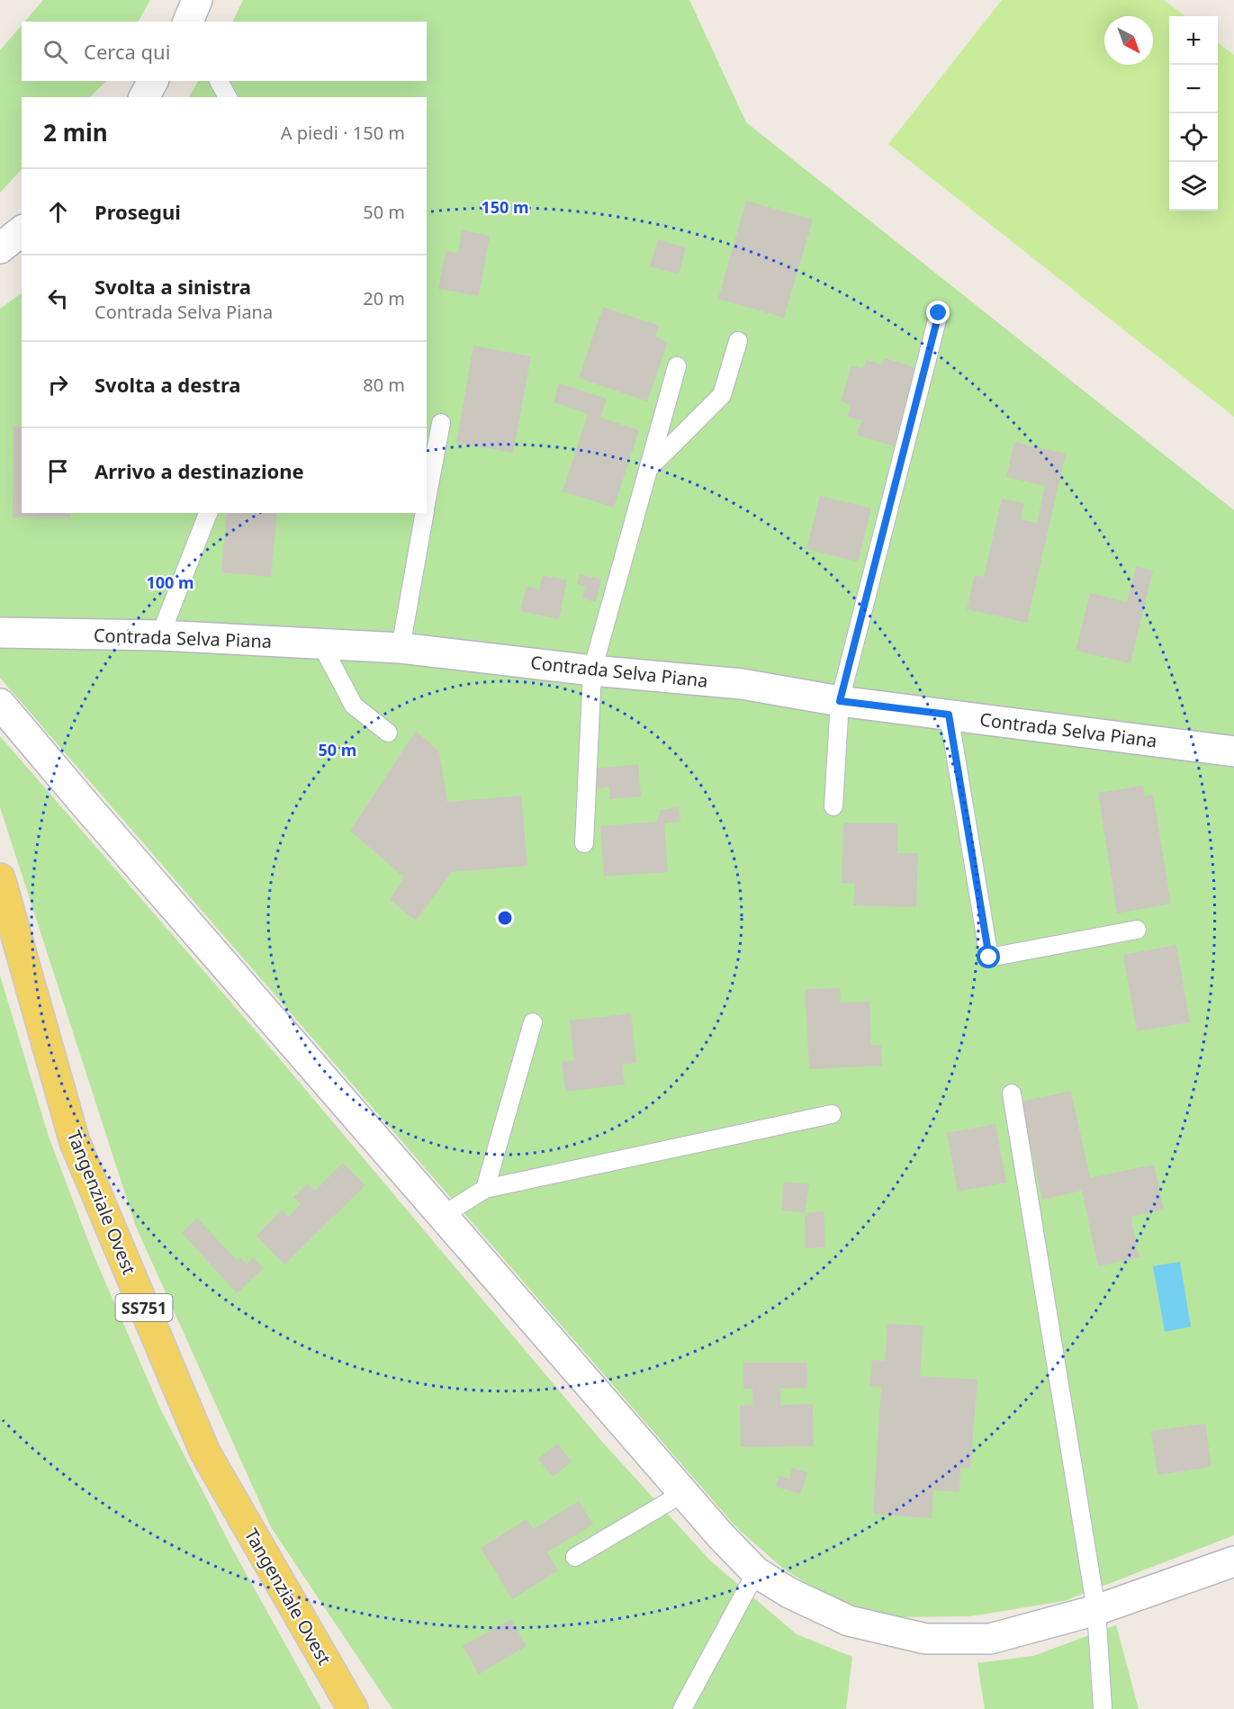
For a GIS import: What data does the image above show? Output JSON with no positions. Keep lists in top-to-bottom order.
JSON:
{
  "streets": {
    "main road": ["Contrada Selva Piana", "Tangenziale Ovest", "SS751"]
  },
  "north": "bottom right",
  "page": {
    "map_buttons": ["+", "−"],
    "search": "Cerca qui",
    "heading": ["2 min", "A piedi · 150 m"],
    "list": [
      ["Prosegui", "50 m"],
      ["Svolta a sinistra", "Contrada Selva Piana", "20 m"],
      ["Svolta a destra", "80 m"],
      "Arrivo a destinazione"
    ]
  },
  "rings": ["150 m", "100 m", "50 m"]
}
